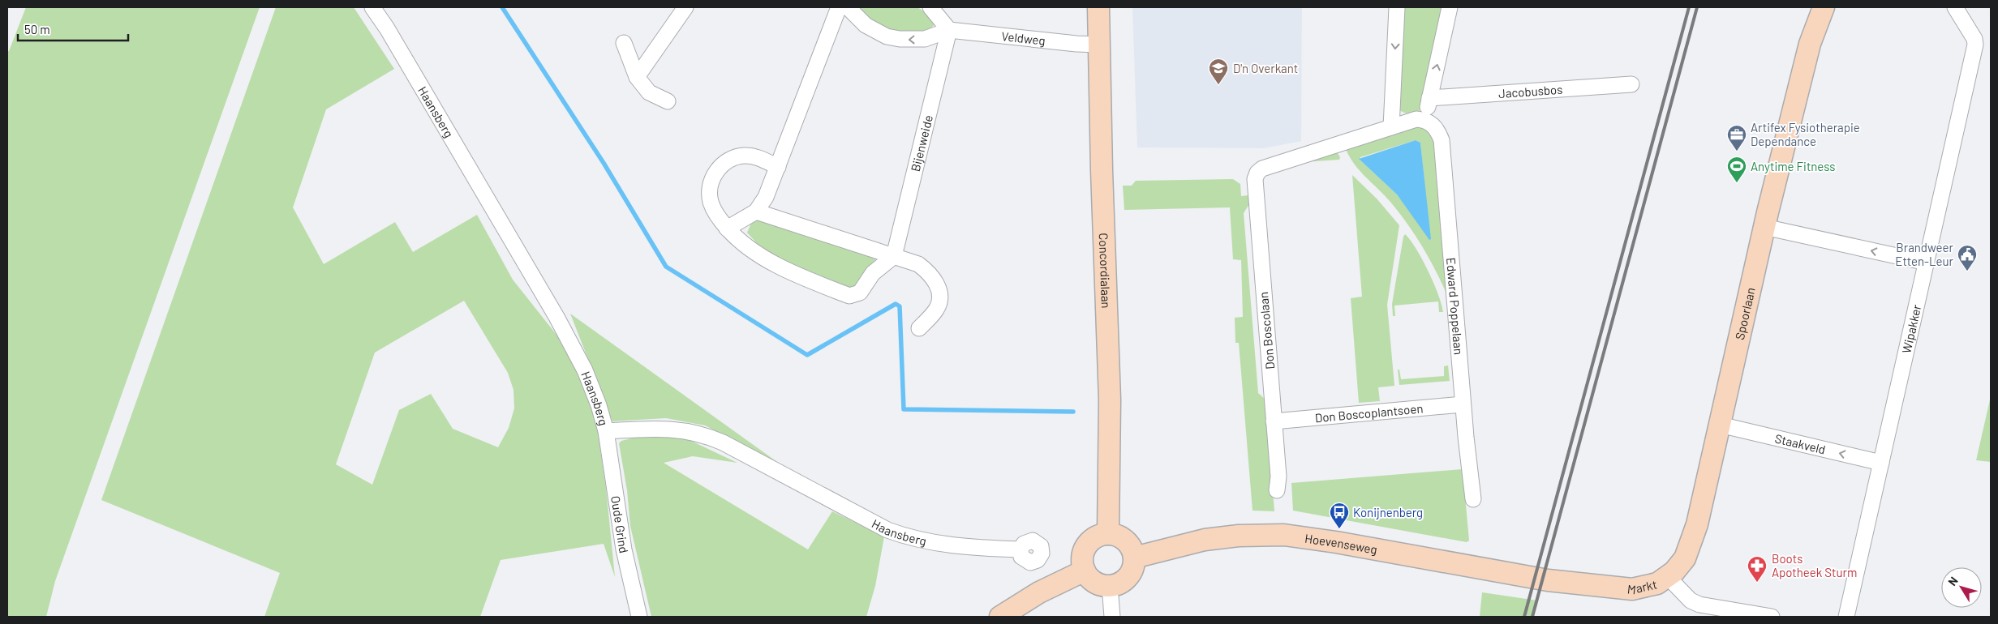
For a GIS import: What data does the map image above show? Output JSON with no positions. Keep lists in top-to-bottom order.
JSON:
{
  "streets": {
    "street": [
      "Veldweg",
      "Jacobusbos",
      "Haansberg",
      "Bijenweide",
      "Concordialaan",
      "Edward Poppelaan",
      "Spoorlaan",
      "Wipakker",
      "Don Boscolaan",
      "Don Boscoplantsoen",
      "Staakveld",
      "Oude Grind",
      "Hoevenseweg",
      "Markt"
    ]
  },
  "crossings": [
    ["Veldweg", "Bijenweide"],
    ["Veldweg", "Concordialaan"],
    ["Haansberg", "Oude Grind"],
    ["Concordialaan", "Hoevenseweg"],
    ["Edward Poppelaan", "Don Boscoplantsoen"],
    ["Spoorlaan", "Staakveld"],
    ["Spoorlaan", "Markt"],
    ["Wipakker", "Staakveld"],
    ["Don Boscolaan", "Don Boscoplantsoen"],
    ["Hoevenseweg", "Markt"]
  ],
  "one_way": ["Veldweg", "Staakveld"],
  "places": {
    "school or university": ["D'n Overkant"],
    "office": ["Artifex Fysiotherapie Dependance"],
    "sports": ["Anytime Fitness"],
    "public building": ["Brandweer Etten-Leur"],
    "bus stop": ["Konijnenberg"],
    "pharmacy": ["Boots Apotheek Sturm"]
  },
  "scale_bar": "50 m",
  "north": "top left"
}
